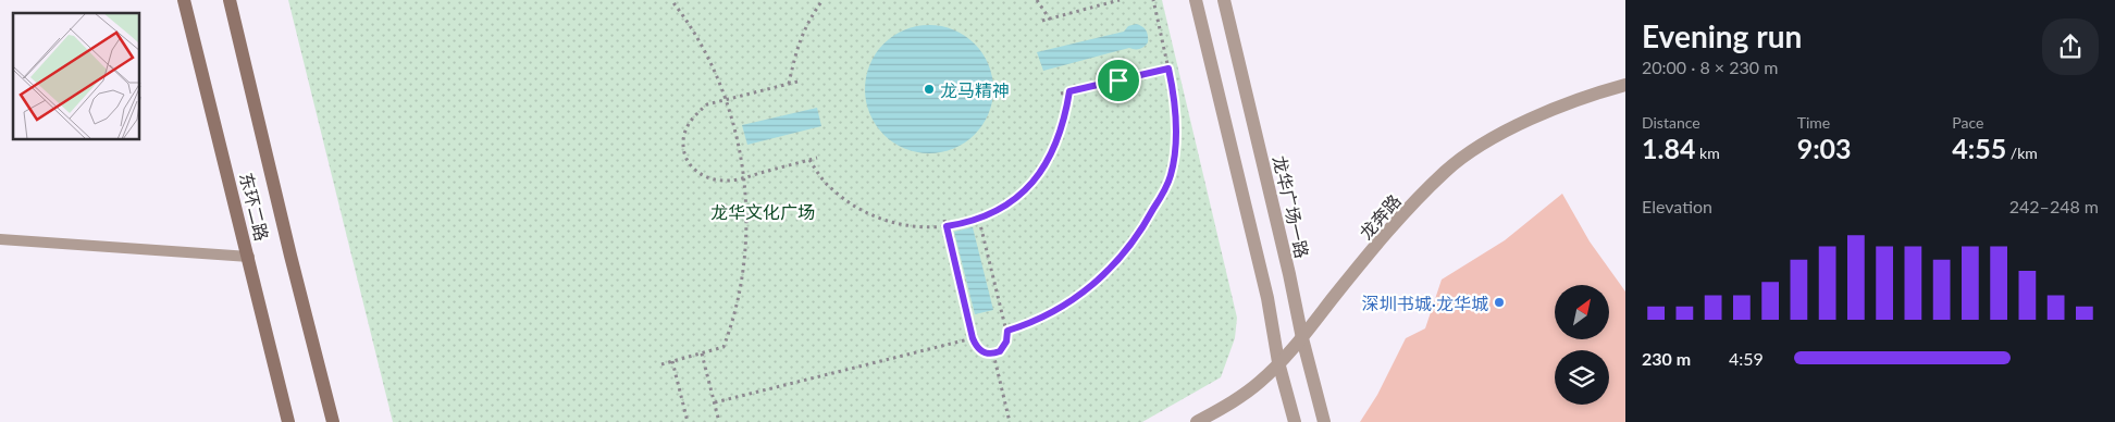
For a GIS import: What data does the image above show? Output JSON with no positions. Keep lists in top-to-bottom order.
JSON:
{
  "streets": {
    "main road": ["东环二路"],
    "street": ["龙华广场一路", "龙奔路"]
  },
  "crossings": [
    ["龙华广场一路", "龙奔路"]
  ],
  "parks": ["龙华文化广场"],
  "places": ["龙马精神", "深圳书城·龙华城"],
  "north": "top right",
  "page": {
    "heading": ["Evening run", "20:00 · 8 × 230 m"],
    "stats": [
      ["Distance", "1.84 km"],
      ["Time", "9:03"],
      ["Pace", "4:55 /km"]
    ],
    "chart": ["Elevation", "242–248 m"],
    "list": [
      {
        "name": "230 m",
        "note": "4:59"
      }
    ]
  }
}
